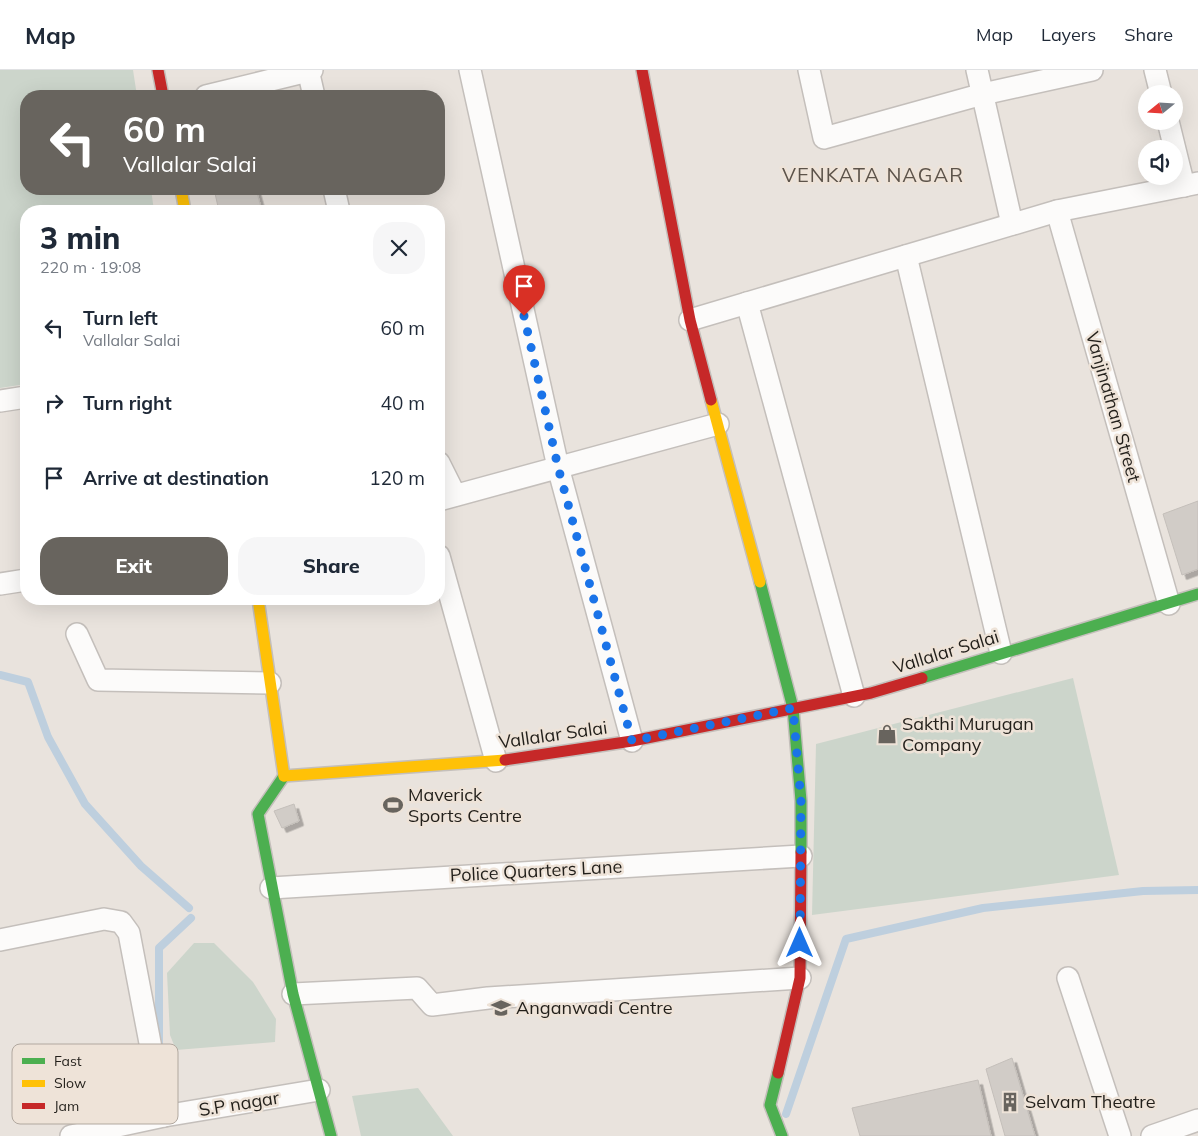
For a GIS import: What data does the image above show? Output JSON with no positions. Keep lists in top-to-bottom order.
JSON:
{
  "streets": {
    "street": [
      "Vanjinathan Street",
      "Vallalar Salai",
      "Police Quarters Lane",
      "S.P nagar"
    ]
  },
  "crossings": [
    ["Vanjinathan Street", "Vallalar Salai"]
  ],
  "districts": ["VENKATA NAGAR"],
  "places": {
    "shop": ["Sakthi Murugan Company"],
    "sports": ["Maverick Sports Centre"],
    "school or university": ["Anganwadi Centre"],
    "building": ["Selvam Theatre"]
  },
  "legend": ["Fast", "Slow", "Jam"],
  "north": "left",
  "page": {
    "header": "Map",
    "nav": ["Map", "Layers", "Share"],
    "turn": ["60 m", "Vallalar Salai"],
    "heading": ["3 min", "220 m · 19:08"],
    "list": [
      {
        "name": "Turn left",
        "note": "Vallalar Salai",
        "value": "60 m"
      },
      {
        "name": "Turn right",
        "value": "40 m"
      },
      {
        "name": "Arrive at destination",
        "value": "120 m"
      }
    ],
    "buttons": ["Exit", "Share"]
  }
}
